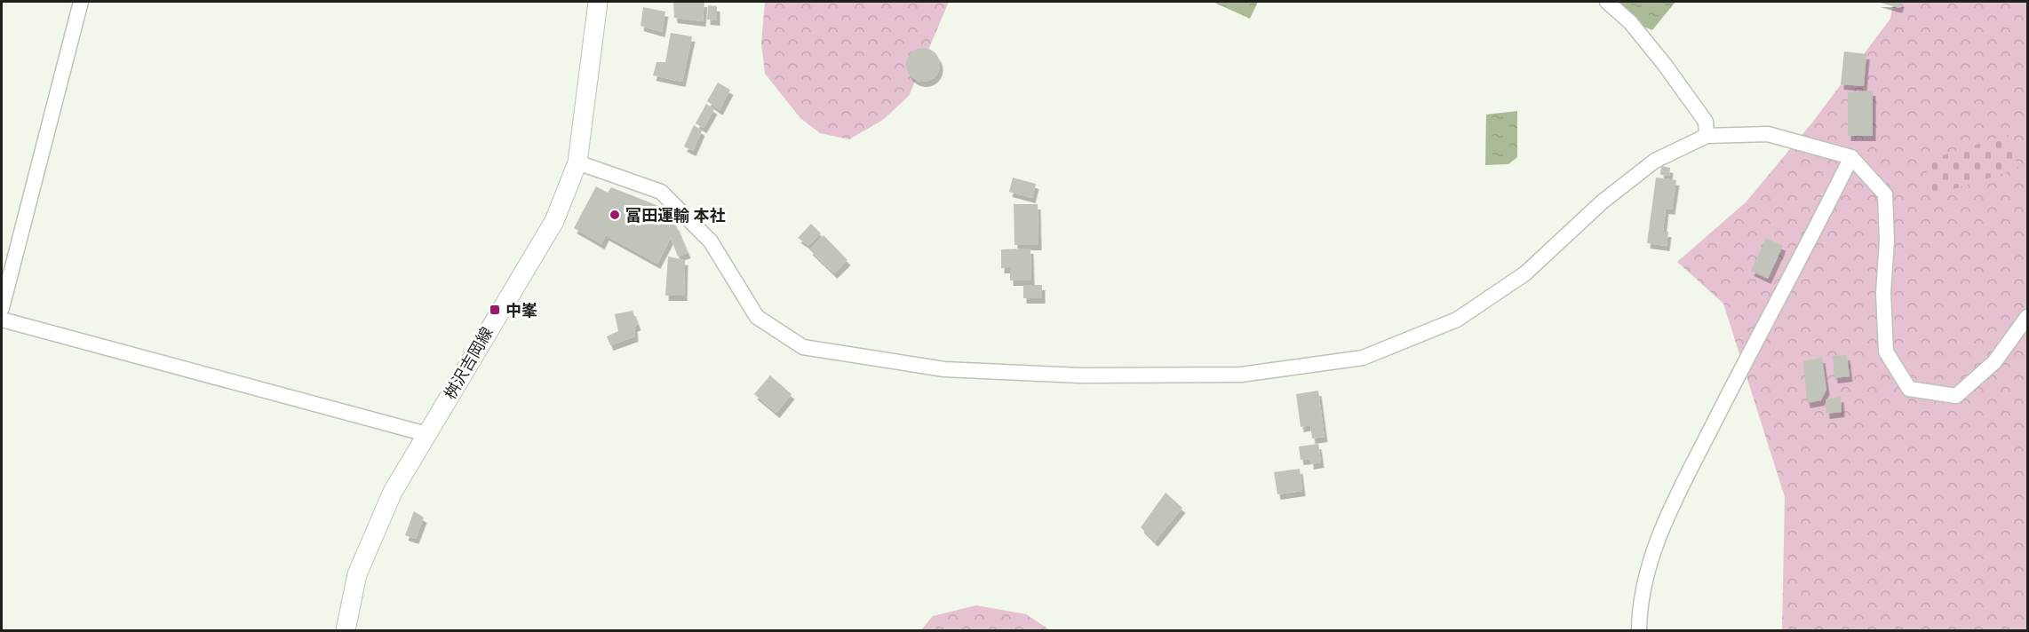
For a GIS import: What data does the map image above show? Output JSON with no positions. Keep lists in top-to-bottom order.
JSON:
{
  "streets": {
    "main road": ["桝沢吉岡線"]
  },
  "places": {
    "other": ["富田運輸 本社"],
    "transit": ["中峯"]
  }
}
